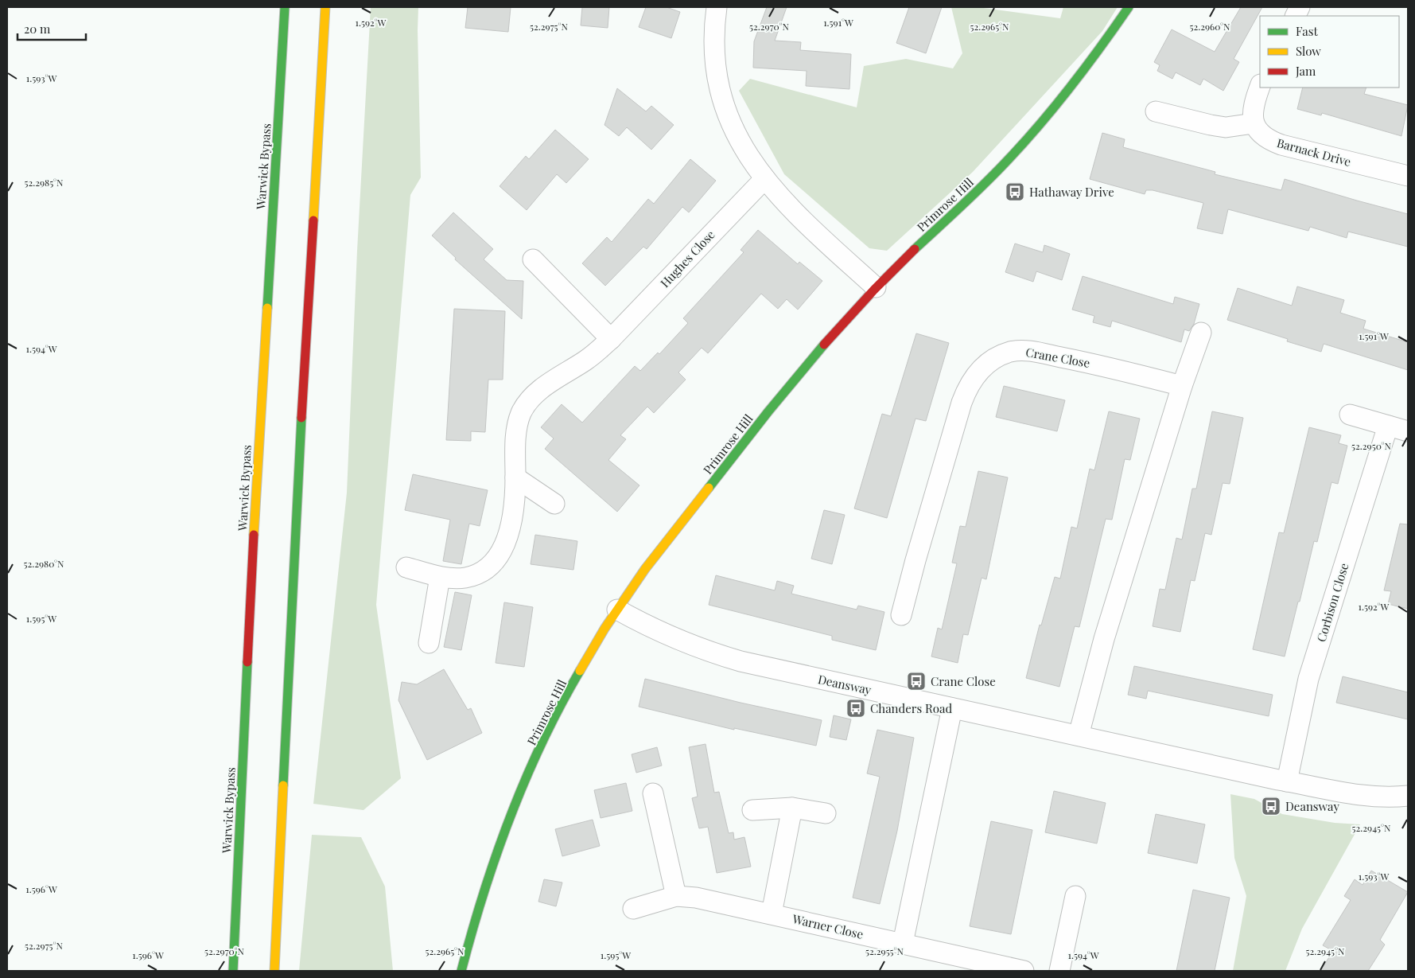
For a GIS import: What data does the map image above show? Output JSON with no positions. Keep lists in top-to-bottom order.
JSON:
{
  "streets": {
    "main road": ["Warwick Bypass", "Primrose Hill"],
    "street": [
      "Barnack Drive",
      "Hughes Close",
      "Crane Close",
      "Corbison Close",
      "Deansway",
      "Warner Close"
    ]
  },
  "crossings": [
    ["Primrose Hill", "Deansway"],
    ["Corbison Close", "Deansway"]
  ],
  "places": {
    "bus stop": [
      "Hathaway Drive",
      "Crane Close",
      "Chanders Road",
      "Deansway"
    ]
  },
  "legend": ["Fast", "Slow", "Jam"],
  "scale_bar": "20 m",
  "coordinates": [
    "1.592°W",
    "1.591°W",
    "52.2975°N",
    "52.2970°N",
    "52.2965°N",
    "52.2960°N",
    "1.593°W",
    "52.2985°N",
    "1.594°W",
    "52.2950°N",
    "52.2980°N",
    "1.595°W",
    "52.2945°N",
    "1.596°W",
    "52.2955°N"
  ]
}
